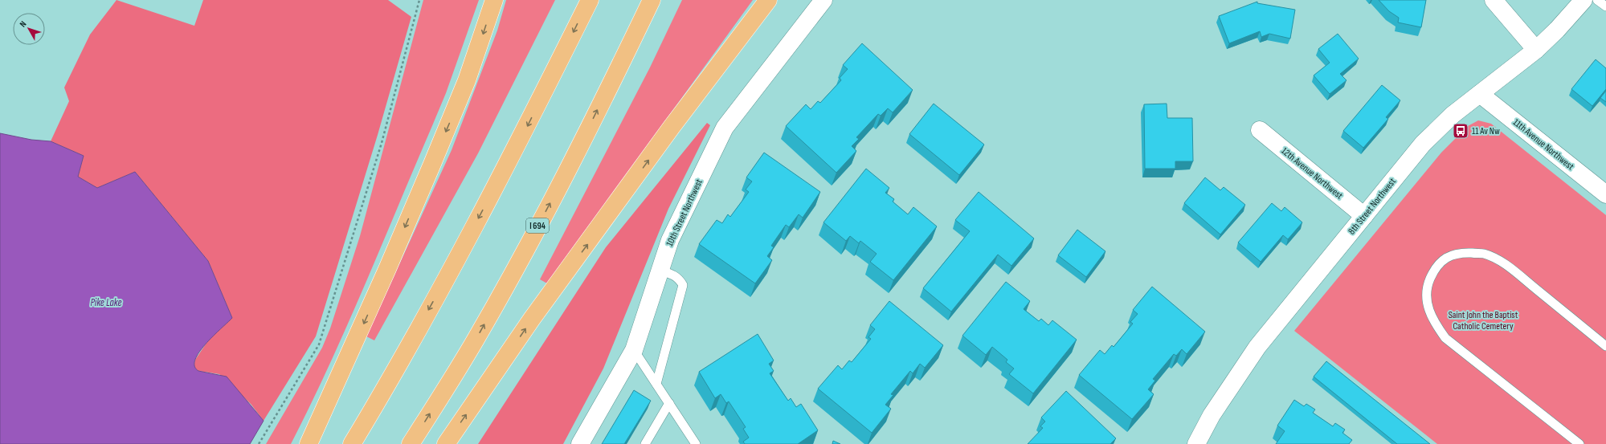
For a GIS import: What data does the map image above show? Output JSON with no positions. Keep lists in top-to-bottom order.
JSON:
{
  "streets": {
    "highway": ["I 694"],
    "street": [
      "11th Avenue Northwest",
      "12th Avenue Northwest",
      "8th Street Northwest",
      "10th Street Northwest"
    ]
  },
  "crossings": [
    ["11th Avenue Northwest", "8th Street Northwest"],
    ["12th Avenue Northwest", "8th Street Northwest"]
  ],
  "water": ["Pike Lake"],
  "parks": ["Saint John the Baptist Catholic Cemetery"],
  "places": {
    "bus stop": ["11 Av Nw"]
  },
  "north": "top left"
}
